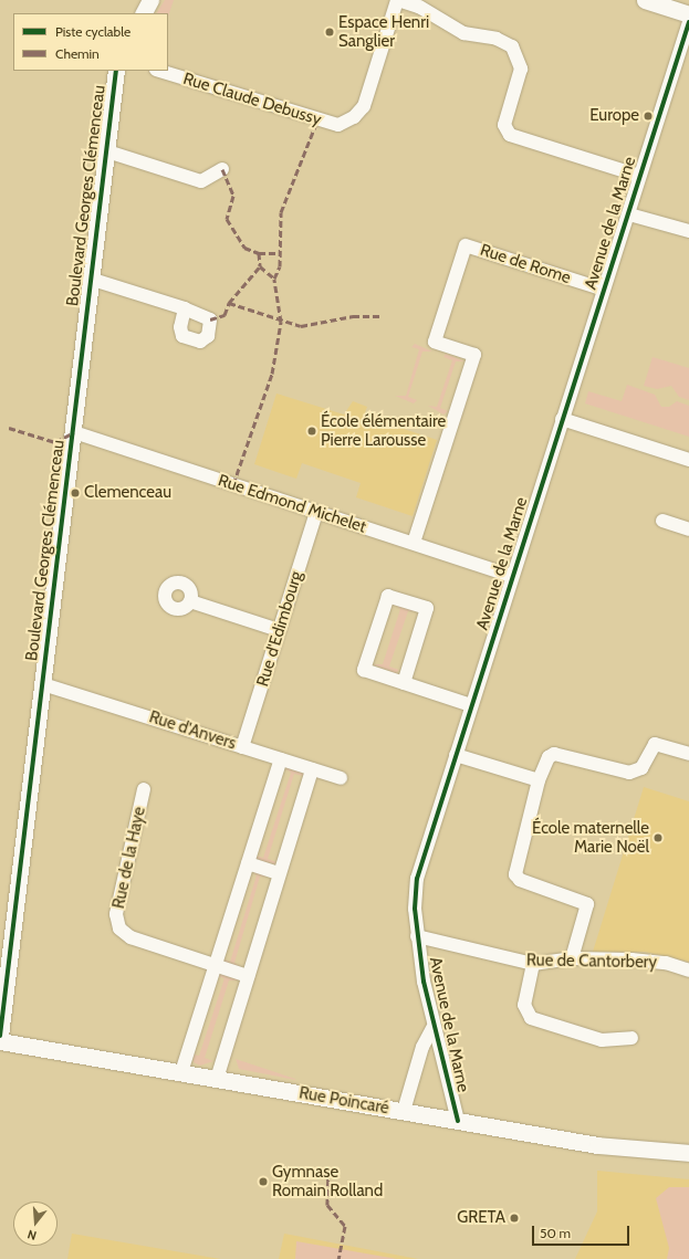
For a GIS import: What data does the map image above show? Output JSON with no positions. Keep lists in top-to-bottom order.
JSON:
{
  "streets": {
    "street": [
      "Rue Claude Debussy",
      "Boulevard Georges Clémenceau",
      "Avenue de la Marne",
      "Rue de Rome",
      "Rue Edmond Michelet",
      "Rue d'Edimbourg",
      "Rue d'Anvers",
      "Rue de la Haye",
      "Rue de Cantorbery",
      "Rue Poincaré"
    ]
  },
  "crossings": [
    ["Boulevard Georges Clémenceau", "Rue Edmond Michelet"],
    ["Boulevard Georges Clémenceau", "Rue d'Anvers"],
    ["Avenue de la Marne", "Rue de Rome"],
    ["Avenue de la Marne", "Rue Edmond Michelet"],
    ["Avenue de la Marne", "Rue de Cantorbery"],
    ["Avenue de la Marne", "Rue Poincaré"],
    ["Rue de Rome", "Rue Edmond Michelet"],
    ["Rue Edmond Michelet", "Rue d'Edimbourg"],
    ["Rue d'Edimbourg", "Rue d'Anvers"]
  ],
  "places": [
    "Espace Henri Sanglier",
    "Europe",
    "École élémentaire Pierre Larousse",
    "Clemenceau",
    "École maternelle Marie Noël",
    "Gymnase Romain Rolland",
    "GRETA"
  ],
  "legend": ["Piste cyclable", "Chemin"],
  "scale_bar": "50 m",
  "north": "bottom"
}
